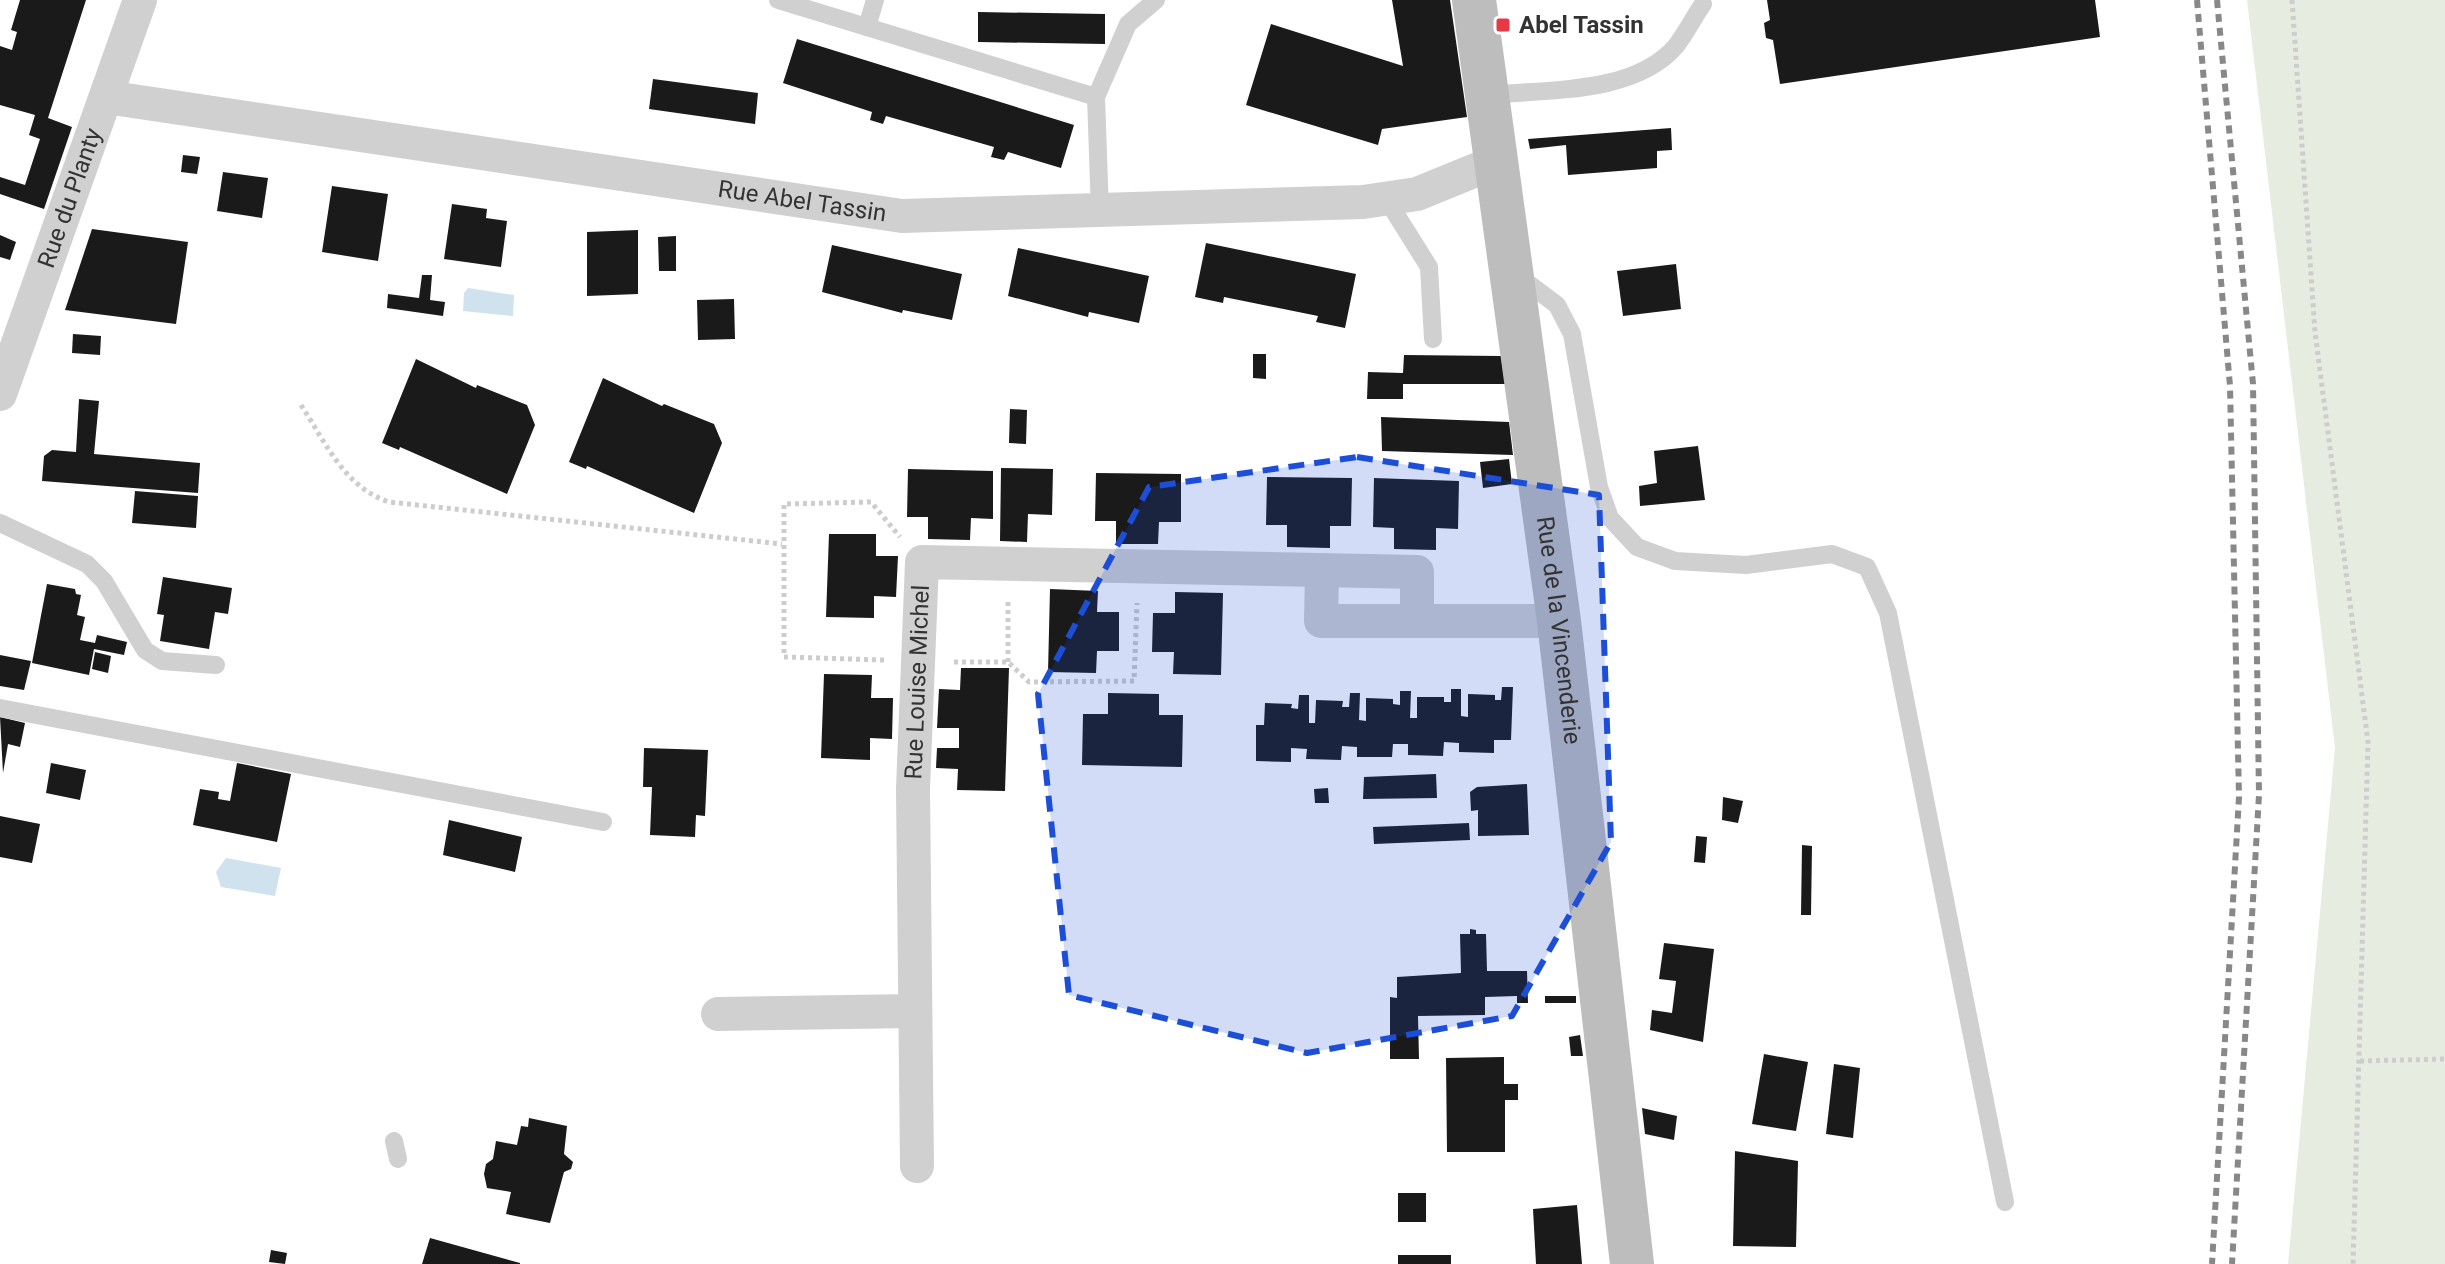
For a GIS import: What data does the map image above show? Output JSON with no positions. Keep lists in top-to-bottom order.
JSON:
{
  "streets": {
    "main road": ["Rue de la Vincenderie"],
    "street": ["Rue du Planty", "Rue Abel Tassin", "Rue Louise Michel"]
  },
  "crossings": [
    ["Rue du Planty", "Rue Abel Tassin"],
    ["Rue Abel Tassin", "Rue de la Vincenderie"]
  ],
  "places": {
    "transit": ["Abel Tassin"]
  }
}
